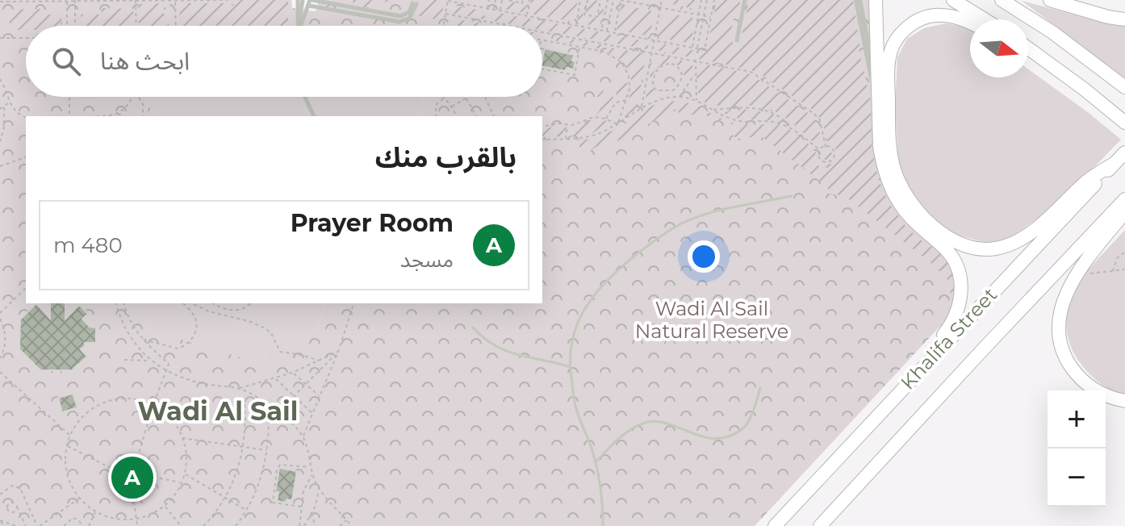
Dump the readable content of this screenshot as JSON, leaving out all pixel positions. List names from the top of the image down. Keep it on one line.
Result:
{"streets":{"main road":["Khalifa Street"]},"districts":["Wadi Al Sail"],"parks":["Wadi Al Sail Natural Reserve"],"north":"right","page":{"search":"ابحث هنا","heading":"بالقرب منك","list":[{"mark":"A","name":"Prayer Room","note":"مسجد","value":"480 m"}],"map_buttons":["+","−"],"pins":"A"}}
